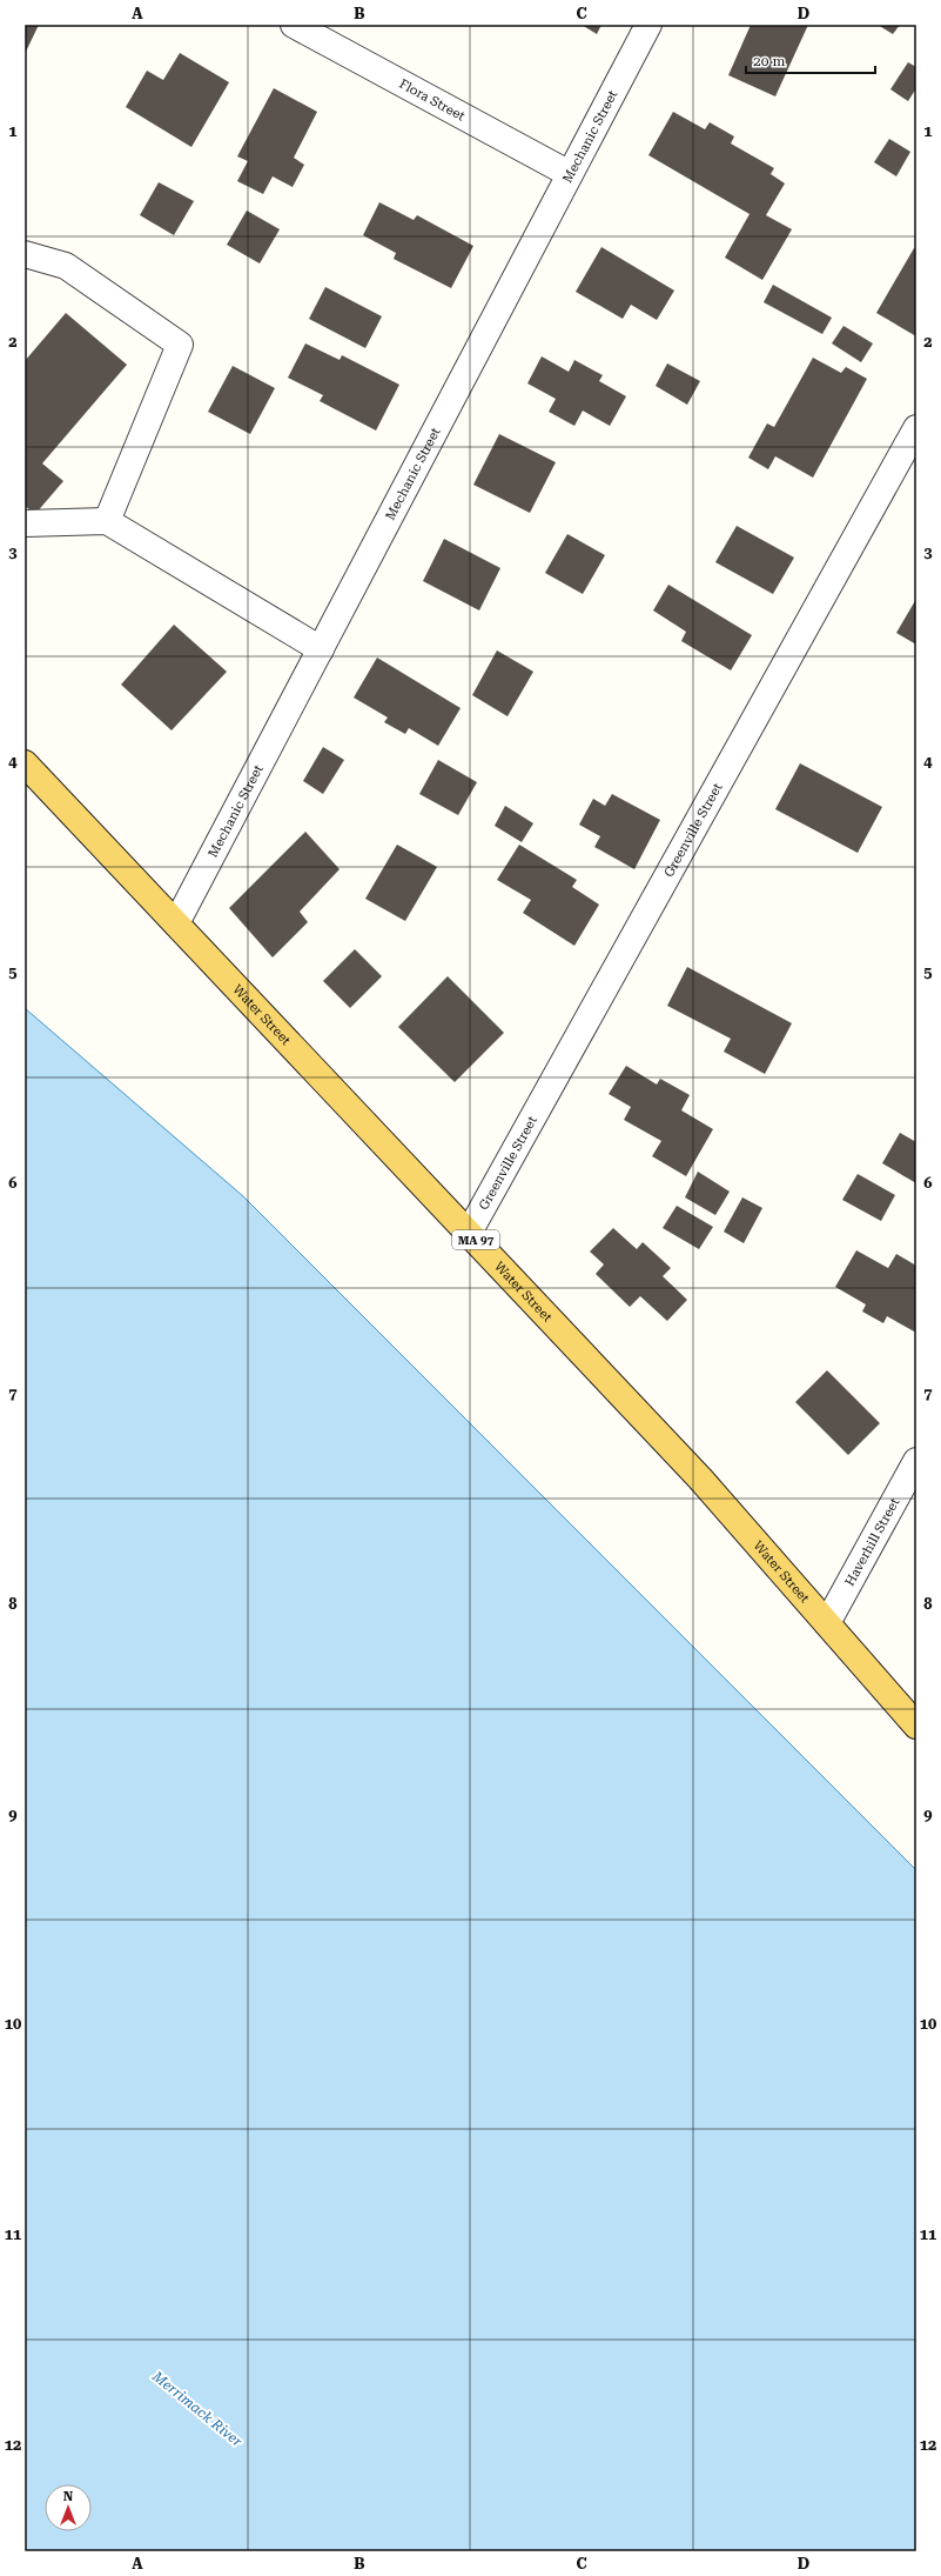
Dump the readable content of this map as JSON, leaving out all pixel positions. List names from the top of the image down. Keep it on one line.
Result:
{"streets":{"main road":["Water Street","MA 97"],"street":["Flora Street","Mechanic Street","Greenville Street","Haverhill Street"]},"crossings":[["Flora Street","Mechanic Street"],["Mechanic Street","Water Street"],["Greenville Street","Water Street"],["Water Street","Haverhill Street"]],"water":["Merrimack River"],"scale_bar":"20 m","north":"top","grid":{"columns":["A","B","C","D"],"rows":["1","2","3","4","5","6","7","8","9","10","11","12"]}}
